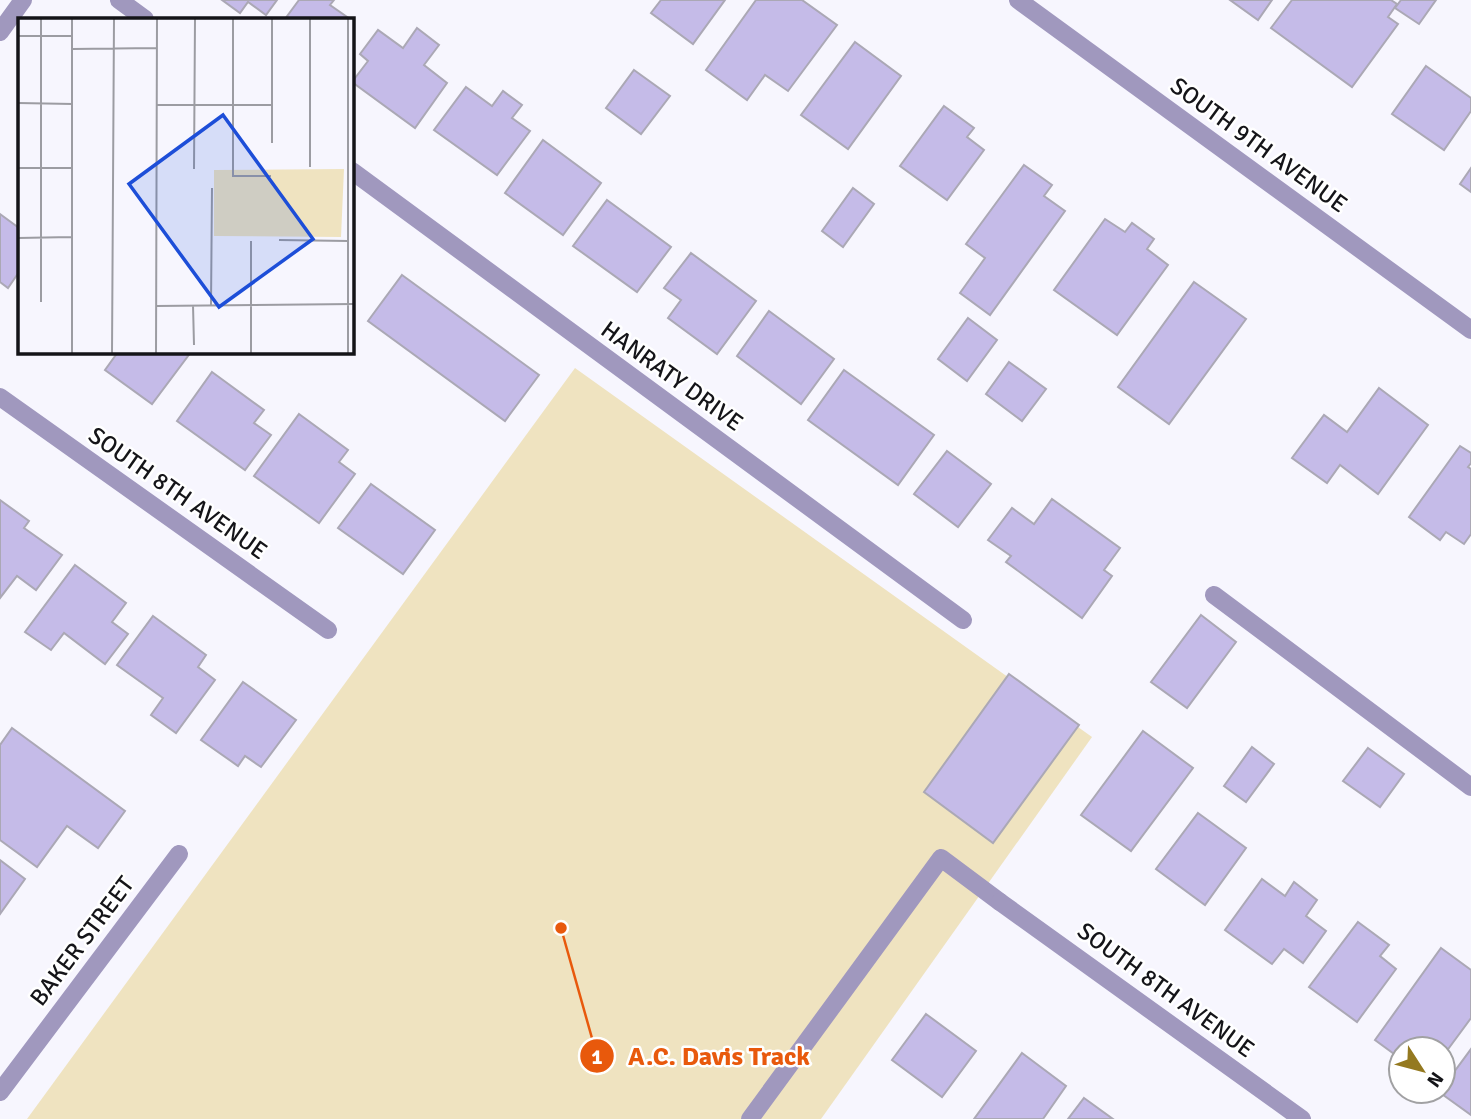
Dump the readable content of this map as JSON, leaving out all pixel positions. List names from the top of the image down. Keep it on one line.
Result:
{"streets":{"street":["SOUTH 9TH AVENUE","HANRATY DRIVE","SOUTH 8TH AVENUE","BAKER STREET"]},"places":["A.C. Davis Track"],"north":"bottom right"}
